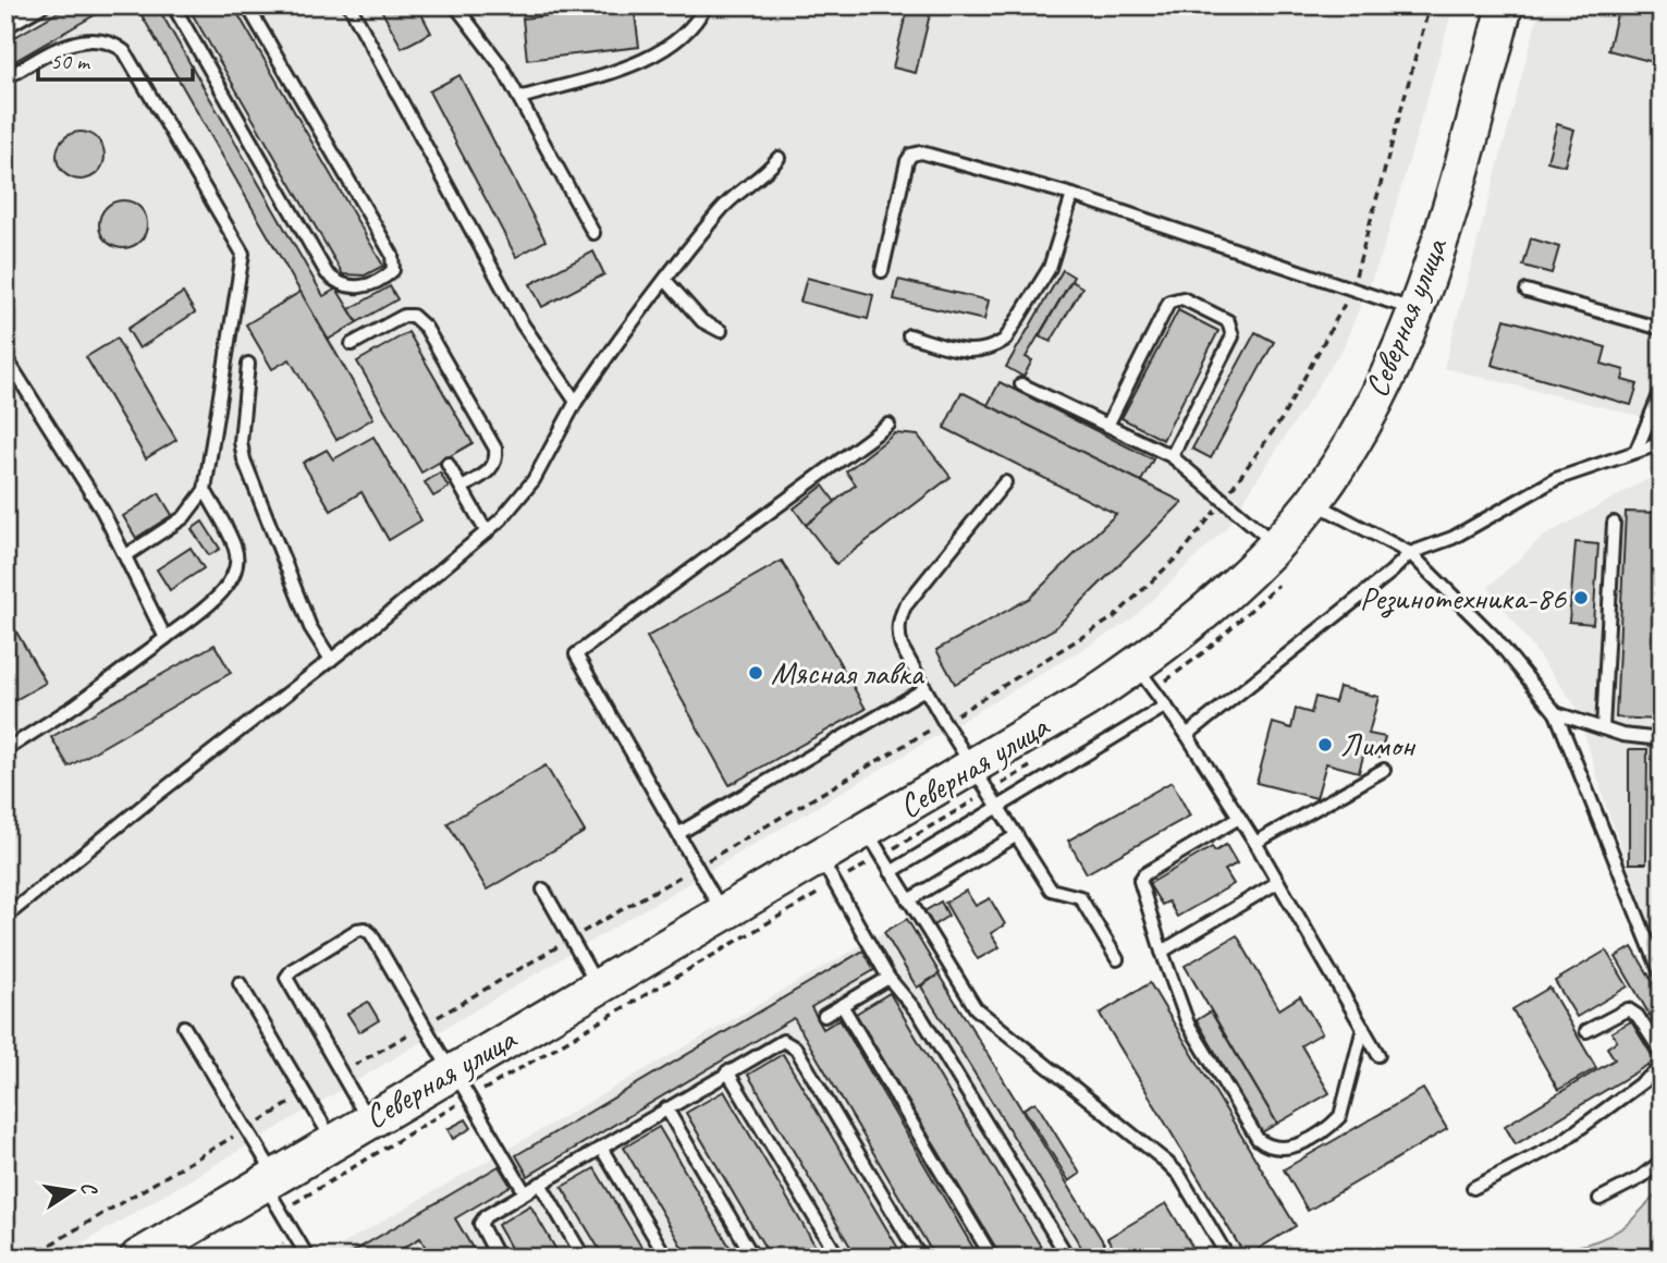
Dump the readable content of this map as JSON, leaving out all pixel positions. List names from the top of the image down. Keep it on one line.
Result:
{"streets":{"main road":["Северная улица"]},"places":["Резинотехника-86","Мясная лавка","Лимон"],"scale_bar":"50 m","north":"right"}
